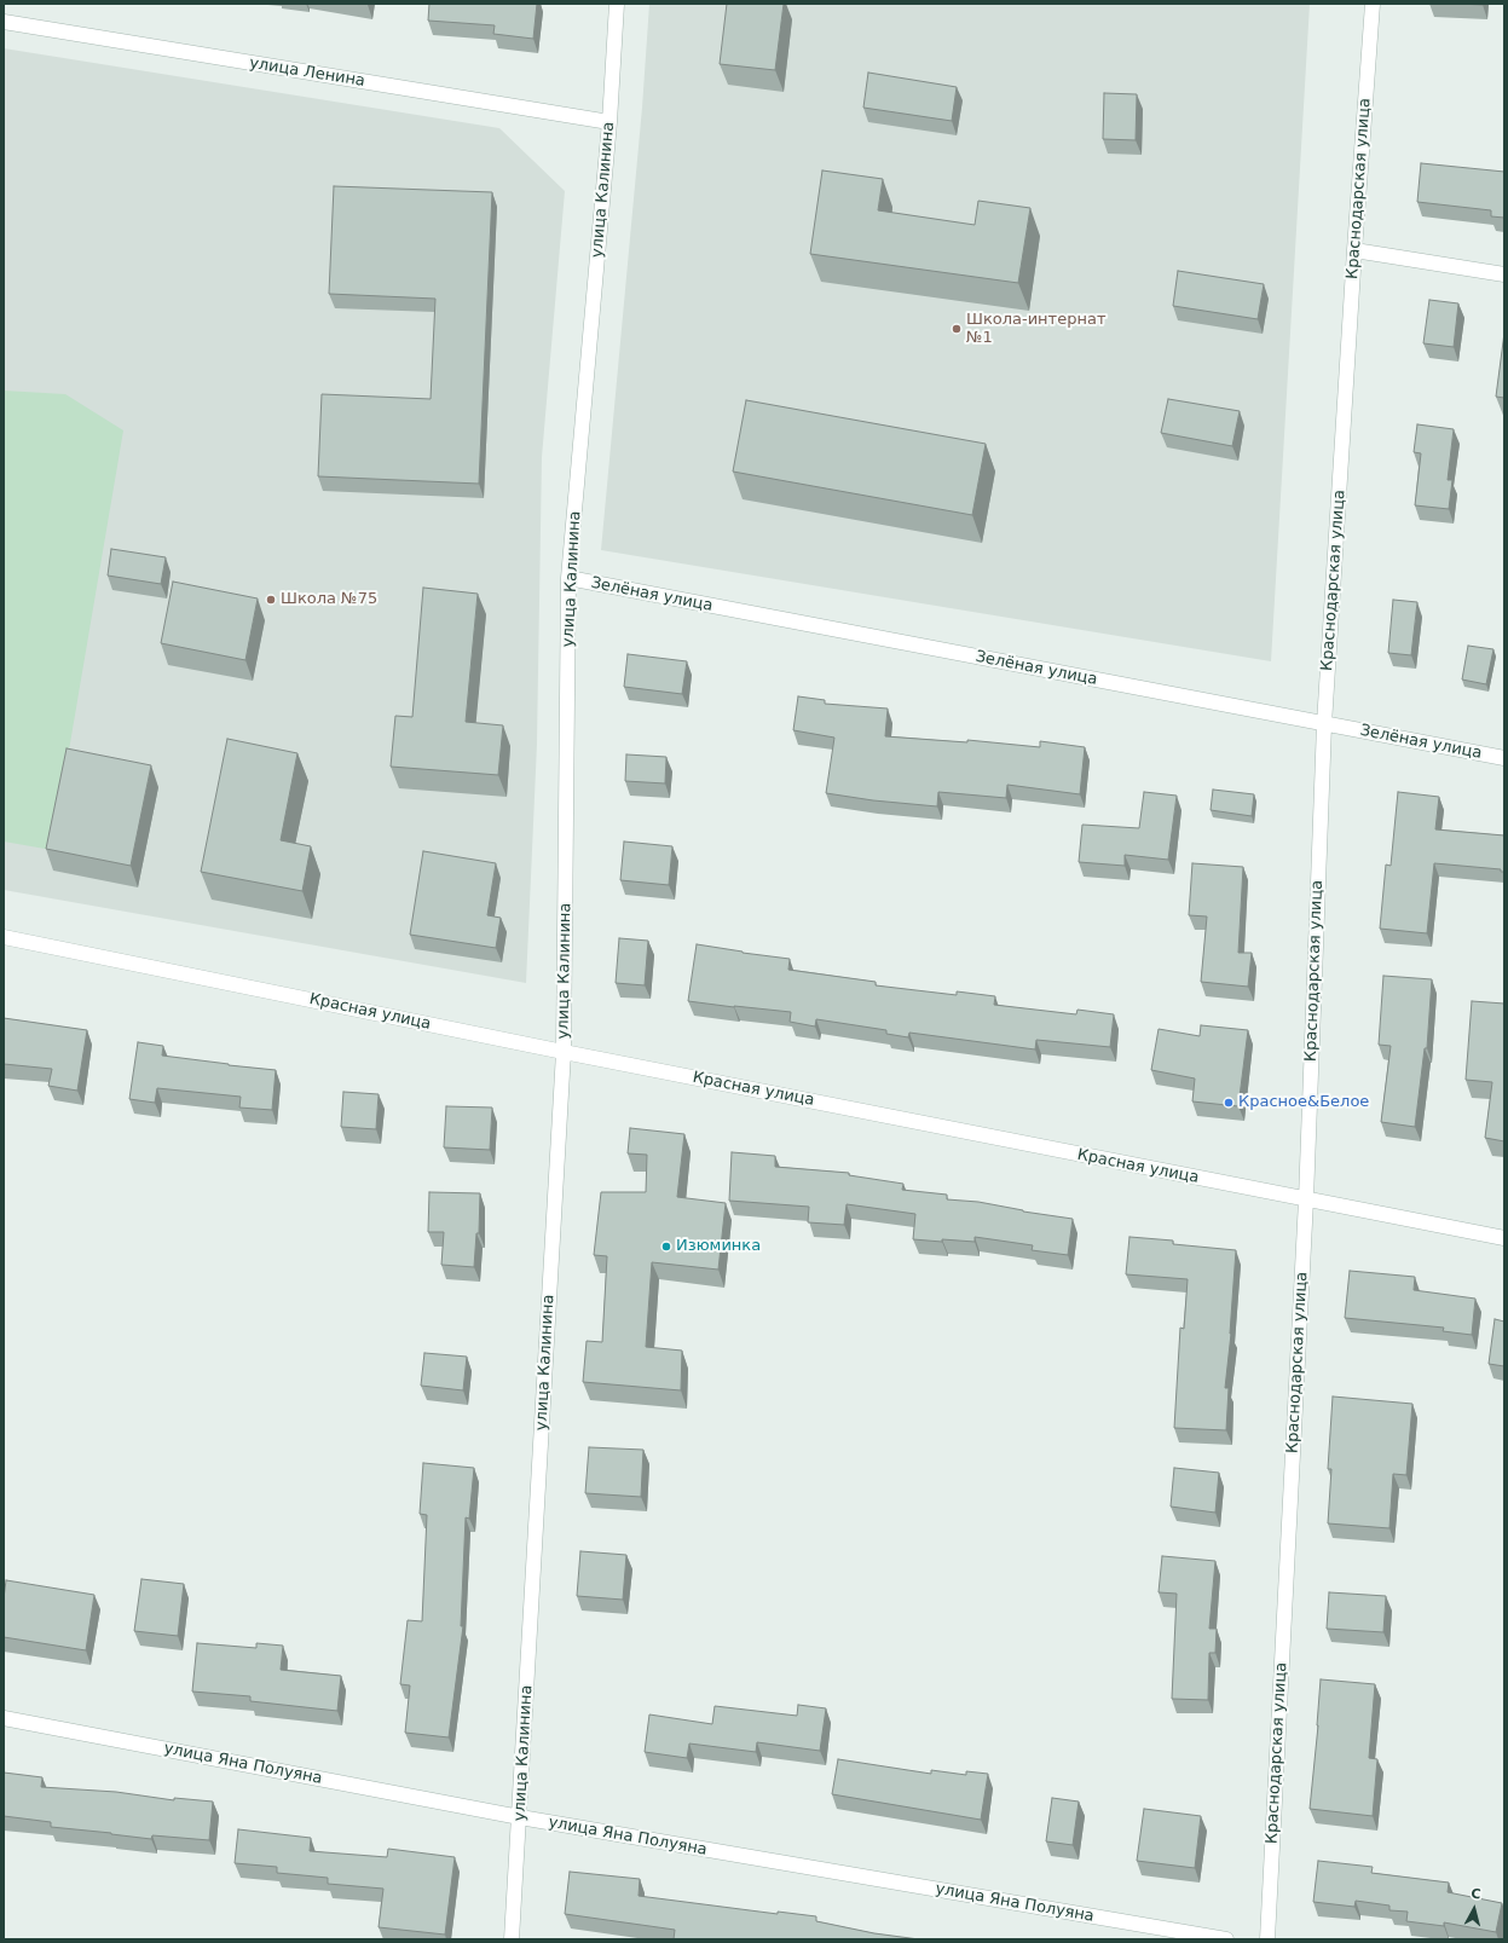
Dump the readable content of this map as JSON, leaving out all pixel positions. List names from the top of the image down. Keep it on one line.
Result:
{"streets":{"street":["улица Ленина","Краснодарская улица","улица Калинина","Зелёная улица","Красная улица","улица Яна Полуяна"]},"crossings":[["улица Ленина","улица Калинина"],["Краснодарская улица","Зелёная улица"],["Краснодарская улица","Красная улица"],["улица Калинина","Зелёная улица"],["улица Калинина","Красная улица"],["улица Калинина","улица Яна Полуяна"]],"places":["Школа-интернат №1","Школа №75","Красное&Белое","Изюминка"],"north":"top"}
